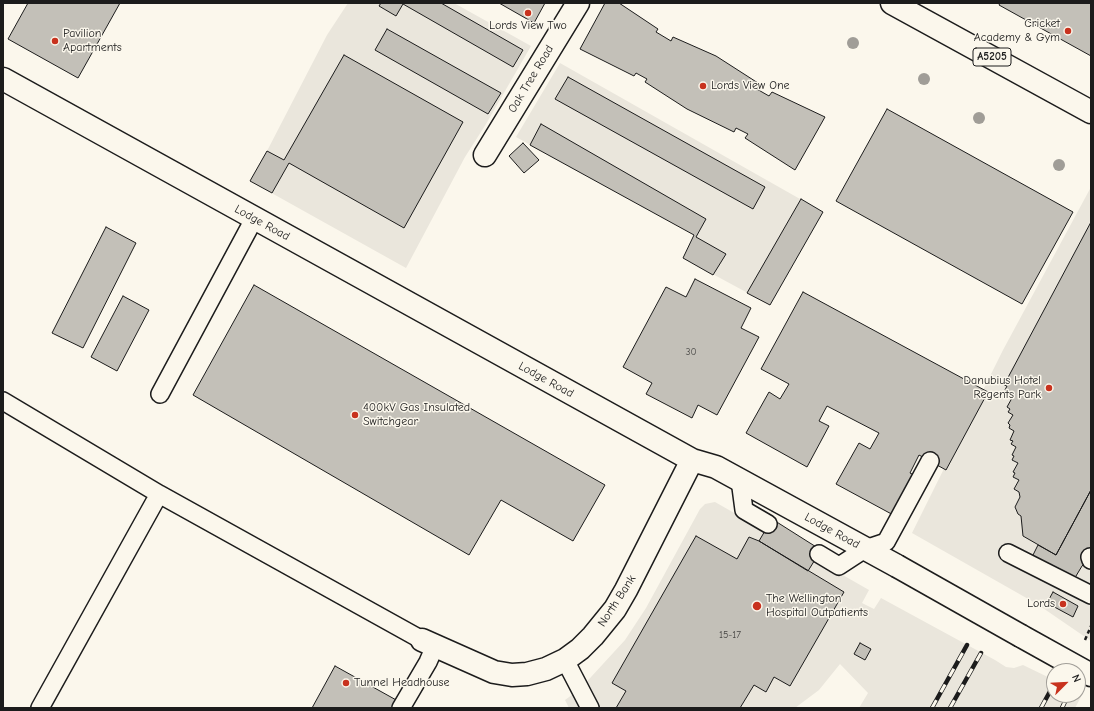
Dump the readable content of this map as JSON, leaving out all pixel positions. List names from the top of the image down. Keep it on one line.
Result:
{"streets":{"main road":["A5205","Oak Tree Road","Lodge Road","North Bank"]},"crossings":[["Lodge Road","North Bank"]],"places":["Lords View Two","Cricket Academy & Gym","Pavilion Apartments","Lords View One","Danubius Hotel Regents Park","400kV Gas Insulated Switchgear","Lords","The Wellington Hospital Outpatients","Tunnel Headhouse"],"house_numbers":["30","15-17"],"north":"top right"}
